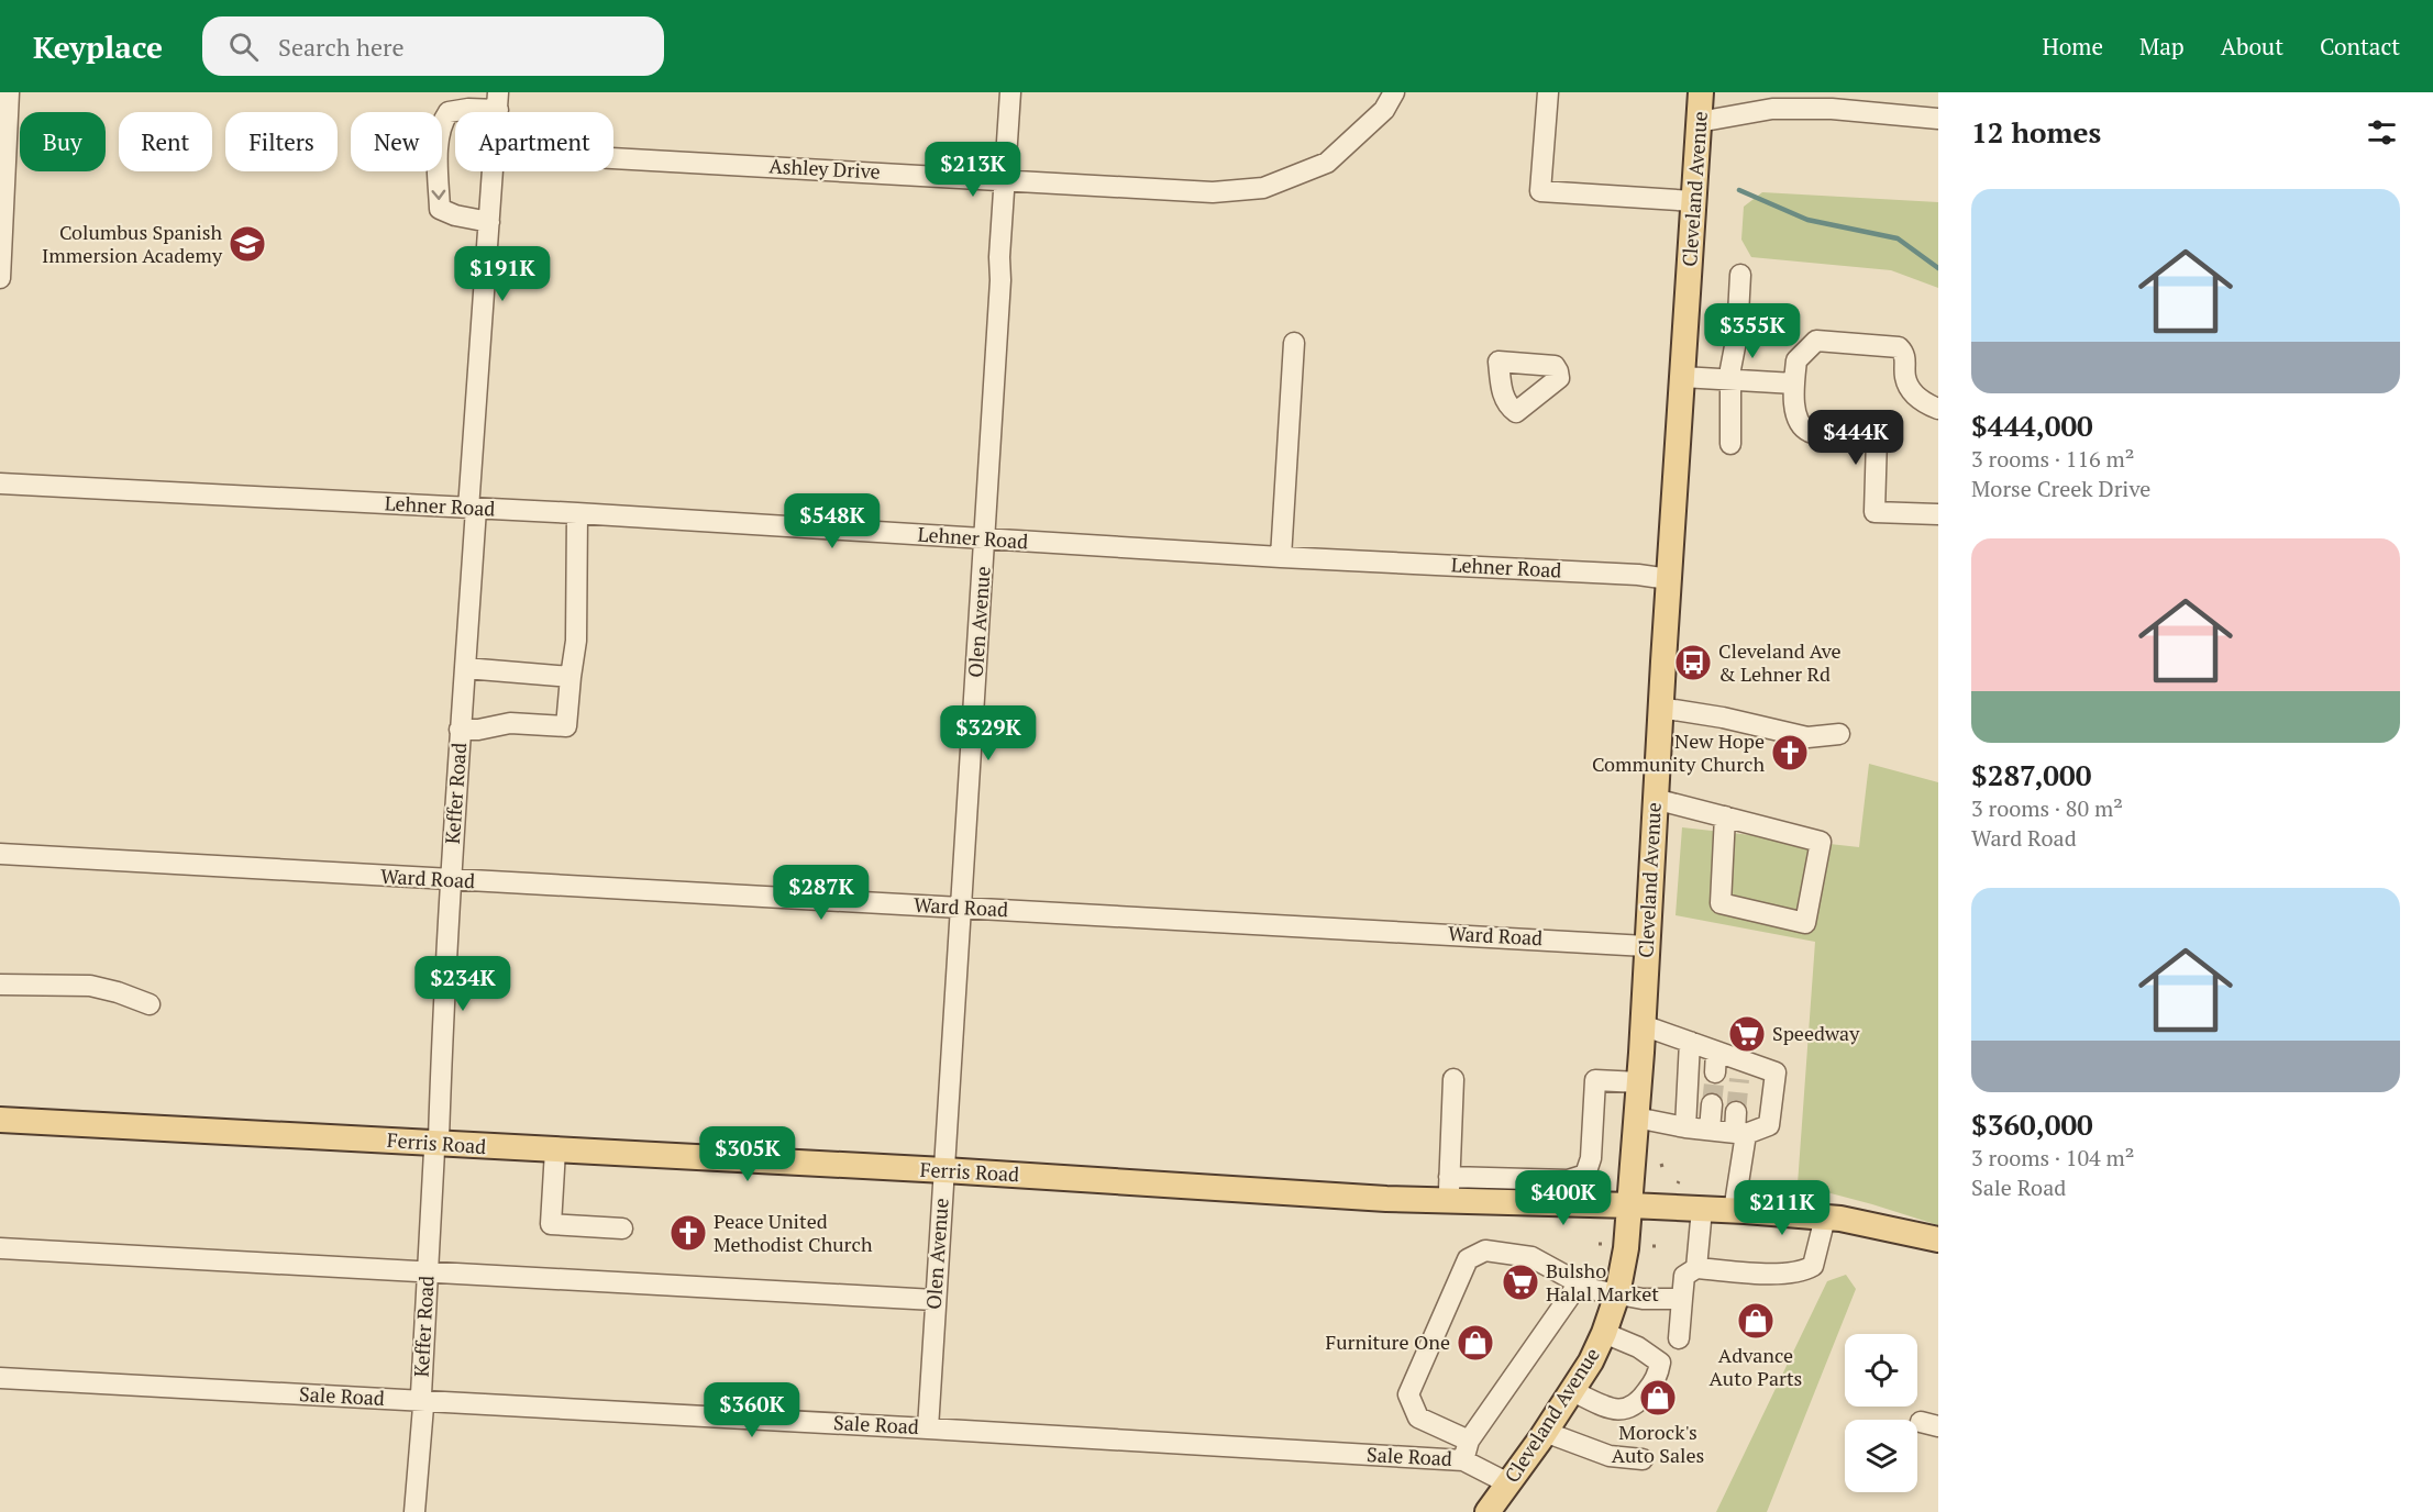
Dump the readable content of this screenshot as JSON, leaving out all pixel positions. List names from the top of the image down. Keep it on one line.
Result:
{"streets":{"main road":["Cleveland Avenue","Ferris Road"],"street":["Ashley Drive","Lehner Road","Olen Avenue","Keffer Road","Ward Road","Sale Road"]},"crossings":[["Ashley Drive","Olen Avenue"],["Cleveland Avenue","Lehner Road"],["Cleveland Avenue","Ward Road"],["Cleveland Avenue","Ferris Road"],["Cleveland Avenue","Sale Road"],["Lehner Road","Olen Avenue"],["Lehner Road","Keffer Road"],["Olen Avenue","Ward Road"],["Olen Avenue","Ferris Road"],["Olen Avenue","Sale Road"],["Keffer Road","Ward Road"],["Keffer Road","Ferris Road"],["Keffer Road","Sale Road"]],"places":{"school or university":["Columbus Spanish Immersion Academy"],"bus stop":["Cleveland Ave & Lehner Rd"],"church":["New Hope Community Church","Peace United Methodist Church"],"supermarket":["Speedway","Bulsho Halal Market"],"shop":["Advance Auto Parts","Furniture One","Morock's Auto Sales"]},"page":{"header":"Keyplace","search":"Search here","nav":["Home","Map","About","Contact"],"heading":"12 homes","chip":["Buy","Rent","Filters","New","Apartment"],"price":["$213K","$191K","$355K","$444K","$548K","$329K","$287K","$234K","$305K","$400K","$211K","$360K"],"list":[{"name":"$444,000","note":"3 rooms · 116 m² · Morse Creek Drive"},{"name":"$287,000","note":"3 rooms · 80 m² · Ward Road"},{"name":"$360,000","note":"3 rooms · 104 m² · Sale Road"}]}}
